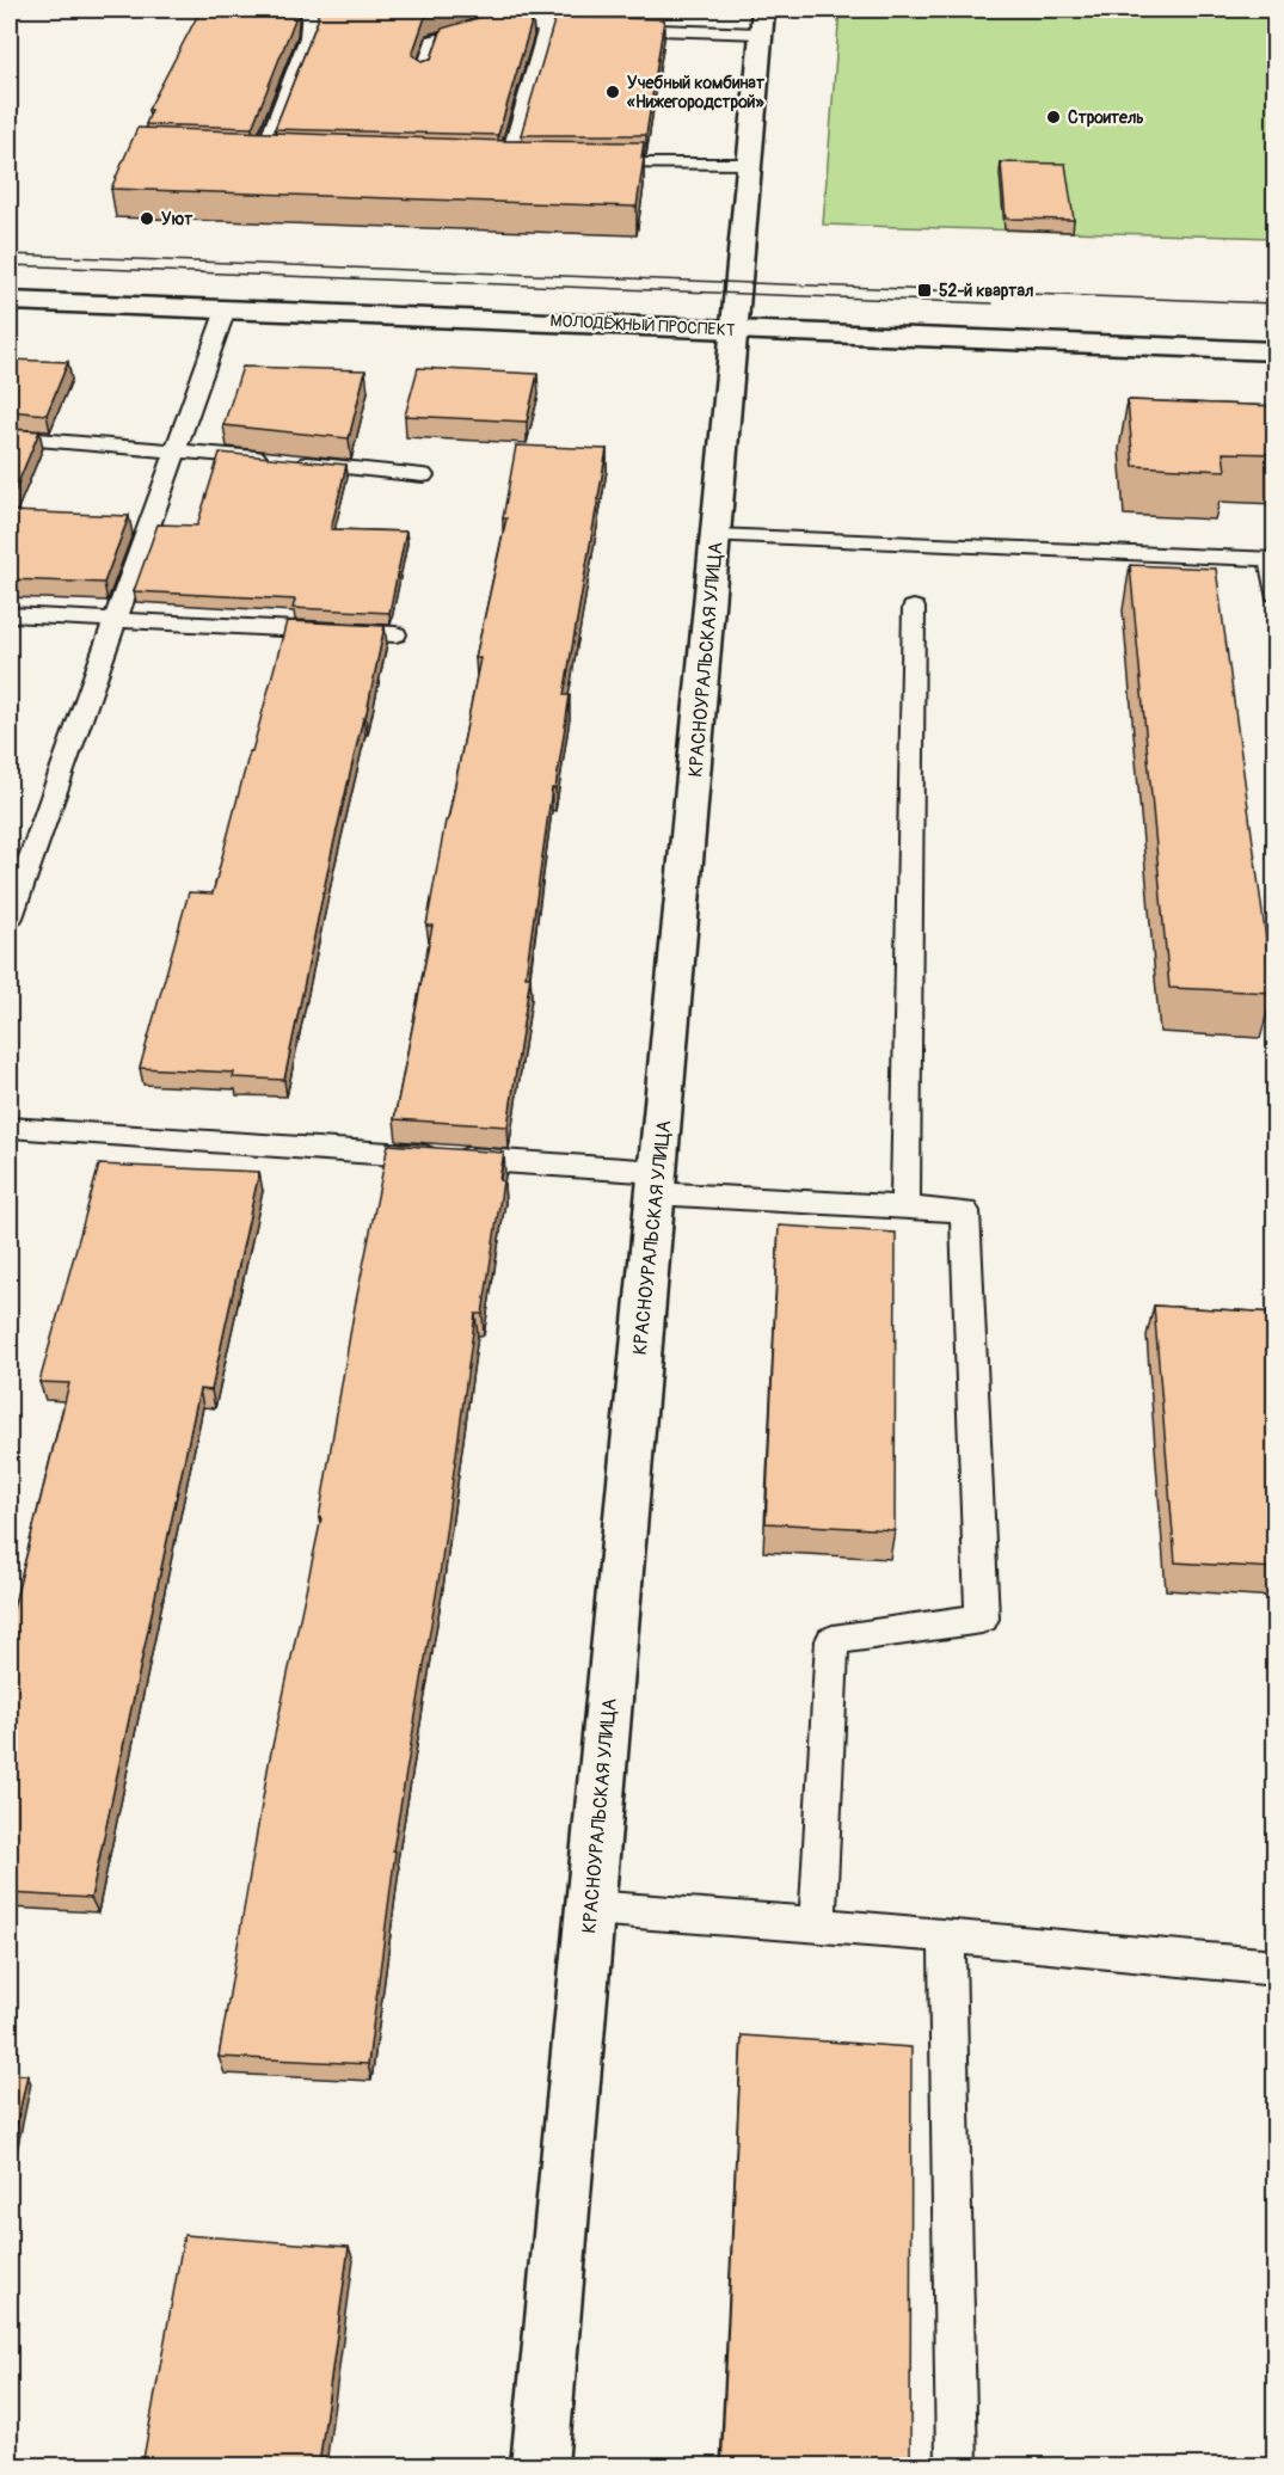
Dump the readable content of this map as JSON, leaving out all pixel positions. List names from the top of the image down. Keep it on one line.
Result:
{"streets":{"street":["МОЛОДЁЖНЫЙ ПРОСПЕКТ","КРАСНОУРАЛЬСКАЯ УЛИЦА"]},"crossings":[["МОЛОДЁЖНЫЙ ПРОСПЕКТ","КРАСНОУРАЛЬСКАЯ УЛИЦА"]],"places":{"other":["Учебный комбинат «Нижегородстрой»","Строитель","Уют"],"transit":["52-й квартал"]}}
